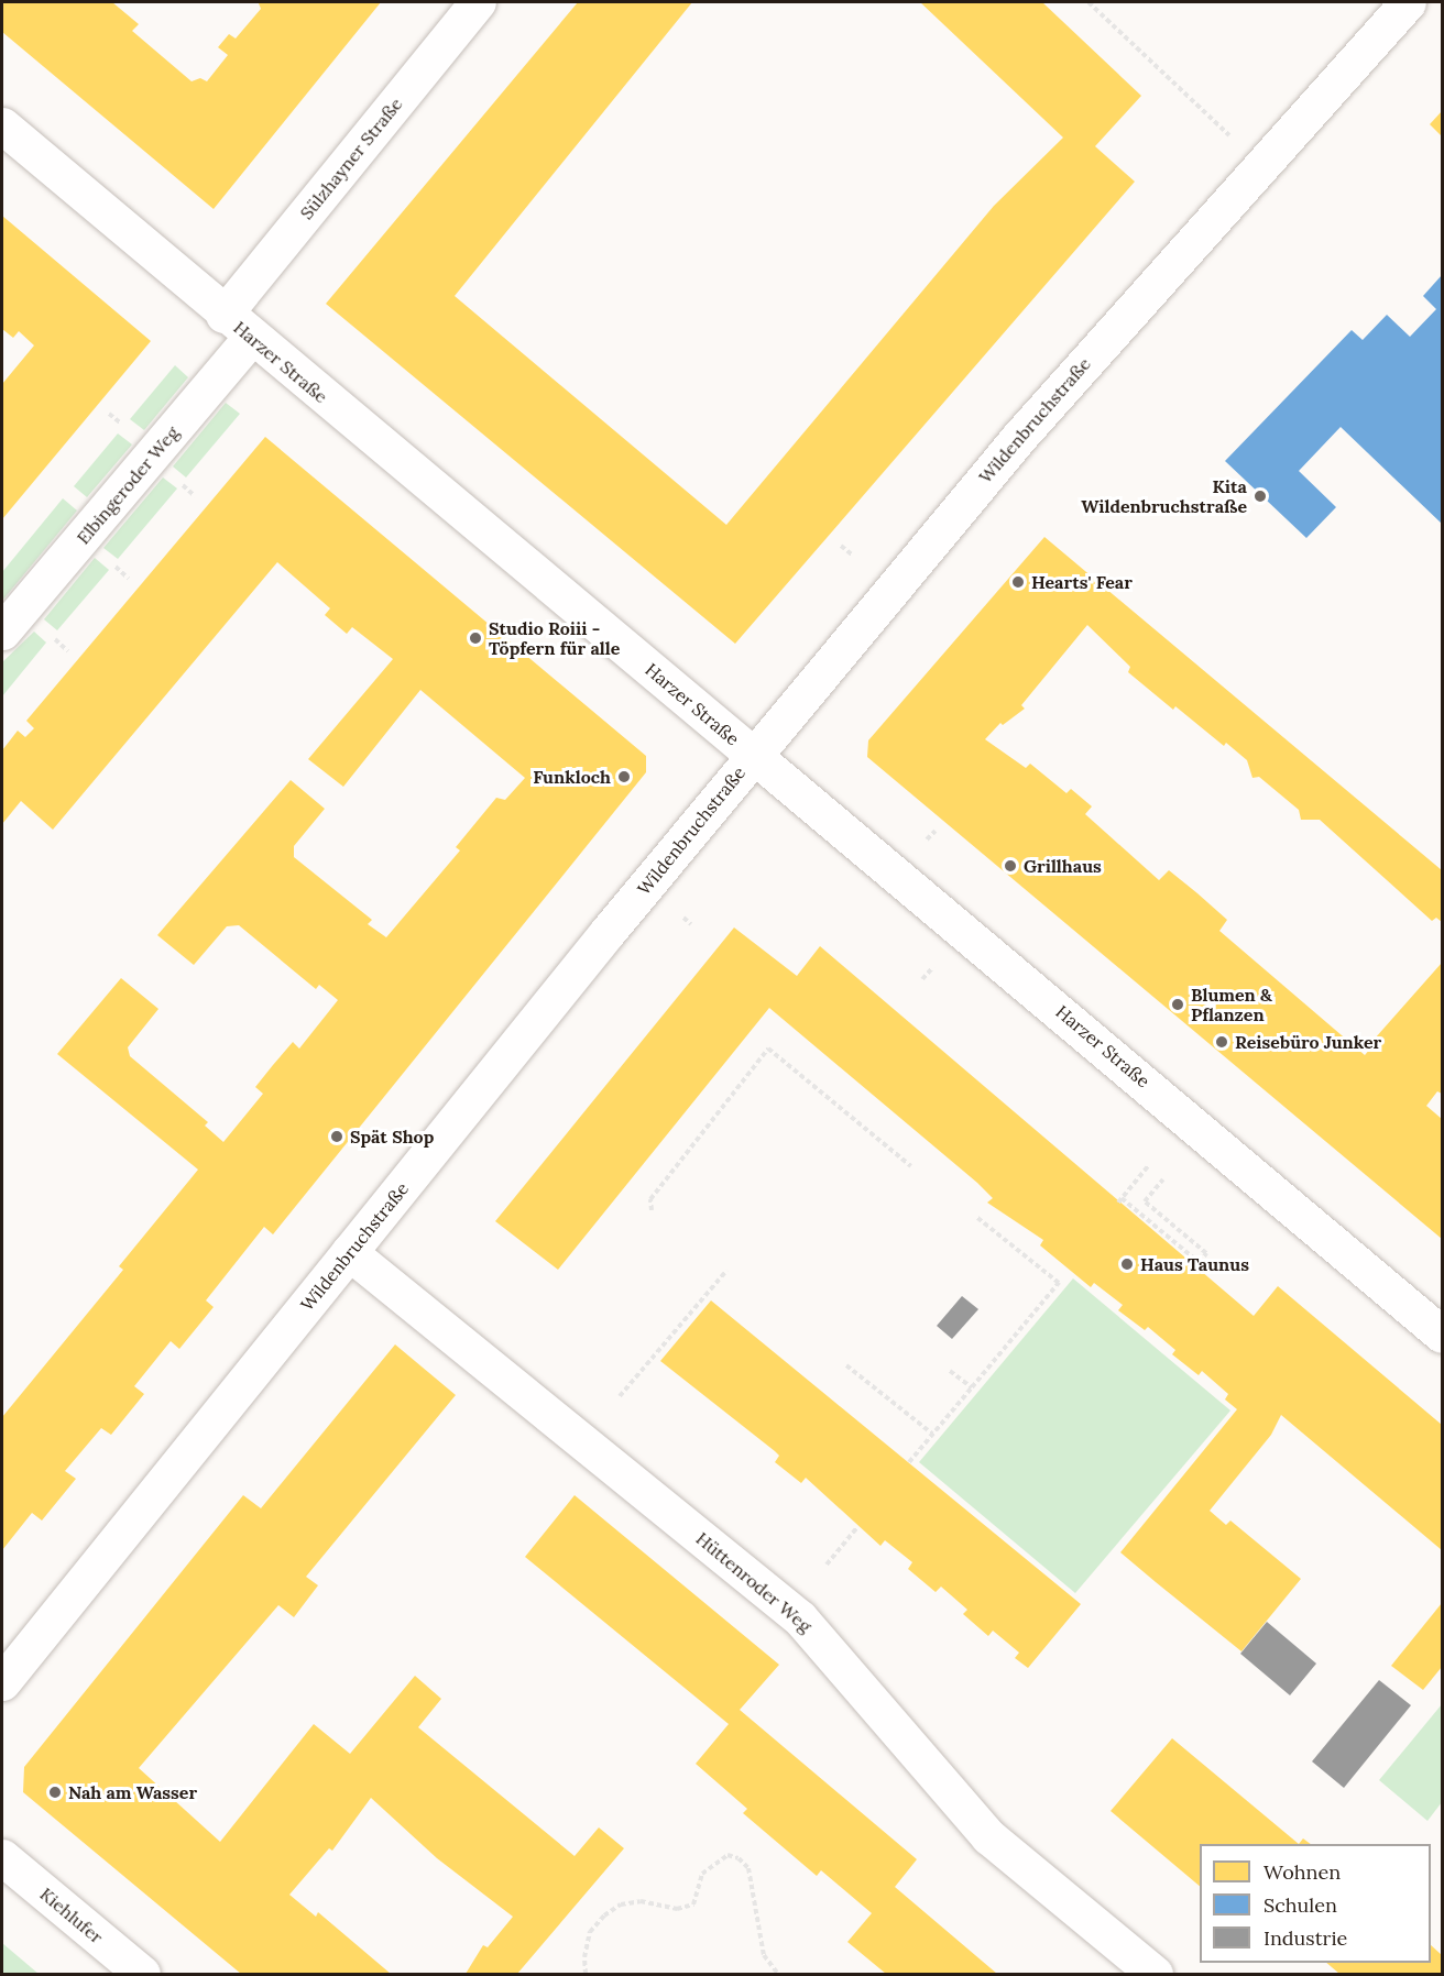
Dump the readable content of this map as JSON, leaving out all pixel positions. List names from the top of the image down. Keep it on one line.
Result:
{"streets":{"street":["Sülzhayner Straße","Harzer Straße","Wildenbruchstraße","Elbingeroder Weg","Hüttenroder Weg","Kiehlufer"]},"crossings":[["Sülzhayner Straße","Harzer Straße"],["Harzer Straße","Wildenbruchstraße"],["Harzer Straße","Elbingeroder Weg"],["Wildenbruchstraße","Hüttenroder Weg"]],"places":["Kita Wildenbruchstraße","Hearts' Fear","Studio Roiii - Töpfern für alle","Funkloch","Grillhaus","Blumen & Pflanzen","Reisebüro Junker","Spät Shop","Haus Taunus","Nah am Wasser"],"legend":["Wohnen","Schulen","Industrie"]}
